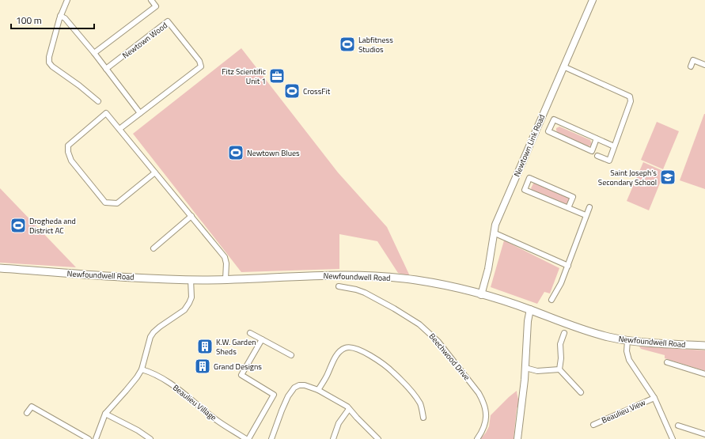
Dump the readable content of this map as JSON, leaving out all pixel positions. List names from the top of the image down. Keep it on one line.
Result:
{"streets":{"main road":["Newfoundwell Road"],"street":["Newtown Wood","Newtown Link Road","Beechwood Drive","Beaulieu Village","Beaulieu View"]},"crossings":[["Newtown Link Road","Newfoundwell Road"],["Newfoundwell Road","Beaulieu View"]],"places":{"sports":["Labfitness Studios","CrossFit","Newtown Blues","Drogheda and District AC"],"office":["Fitz Scientific Unit 1"],"school or university":["Saint Joseph's Secondary School"],"building":["K.W. Garden Sheds","Grand Designs"]},"scale_bar":"100 m"}
